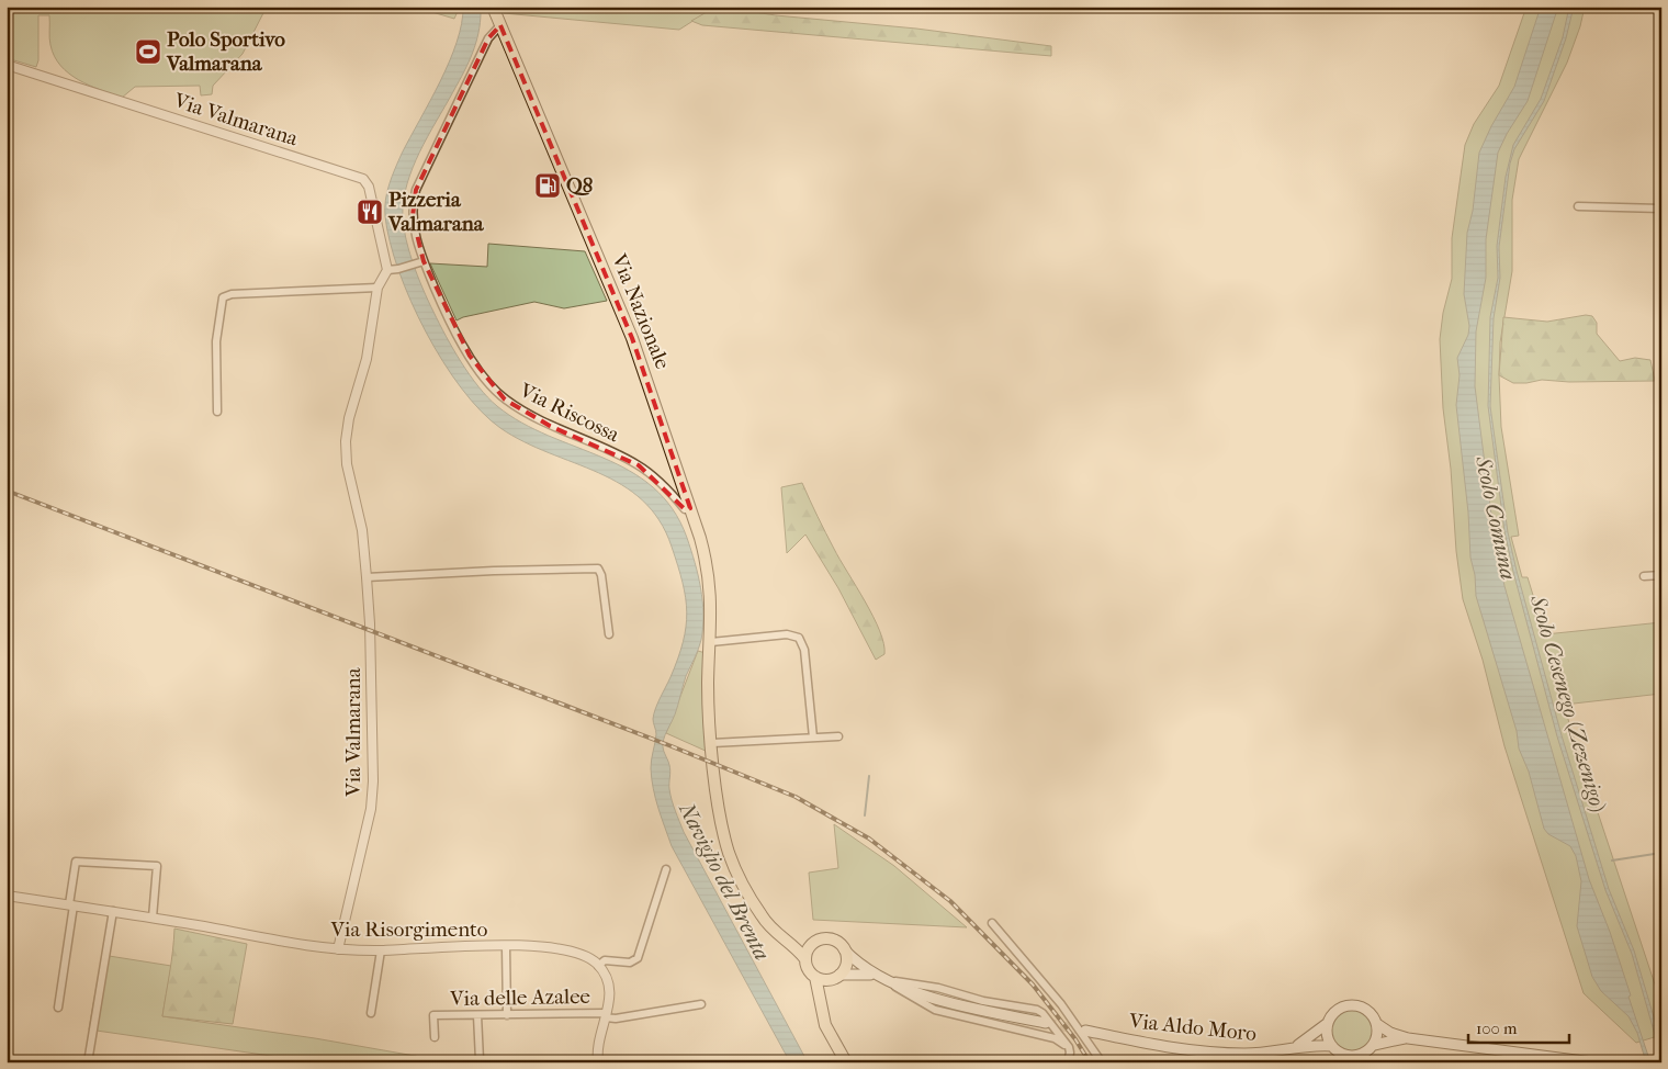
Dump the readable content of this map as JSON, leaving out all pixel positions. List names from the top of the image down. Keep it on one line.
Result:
{"streets":{"main road":["Via Nazionale","Via Aldo Moro"],"street":["Via Valmarana","Via Riscossa","Via Risorgimento","Via delle Azalee"]},"crossings":[["Via Valmarana","Via Risorgimento"],["Via Nazionale","Via Riscossa"]],"water":["Scolo Comuna","Scolo Cesenego (Zezenigo)","Naviglio del Brenta"],"places":{"sports":["Polo Sportivo Valmarana"],"fuel station":["Q8"],"restaurant":["Pizzeria Valmarana"]},"scale_bar":"100 m"}
